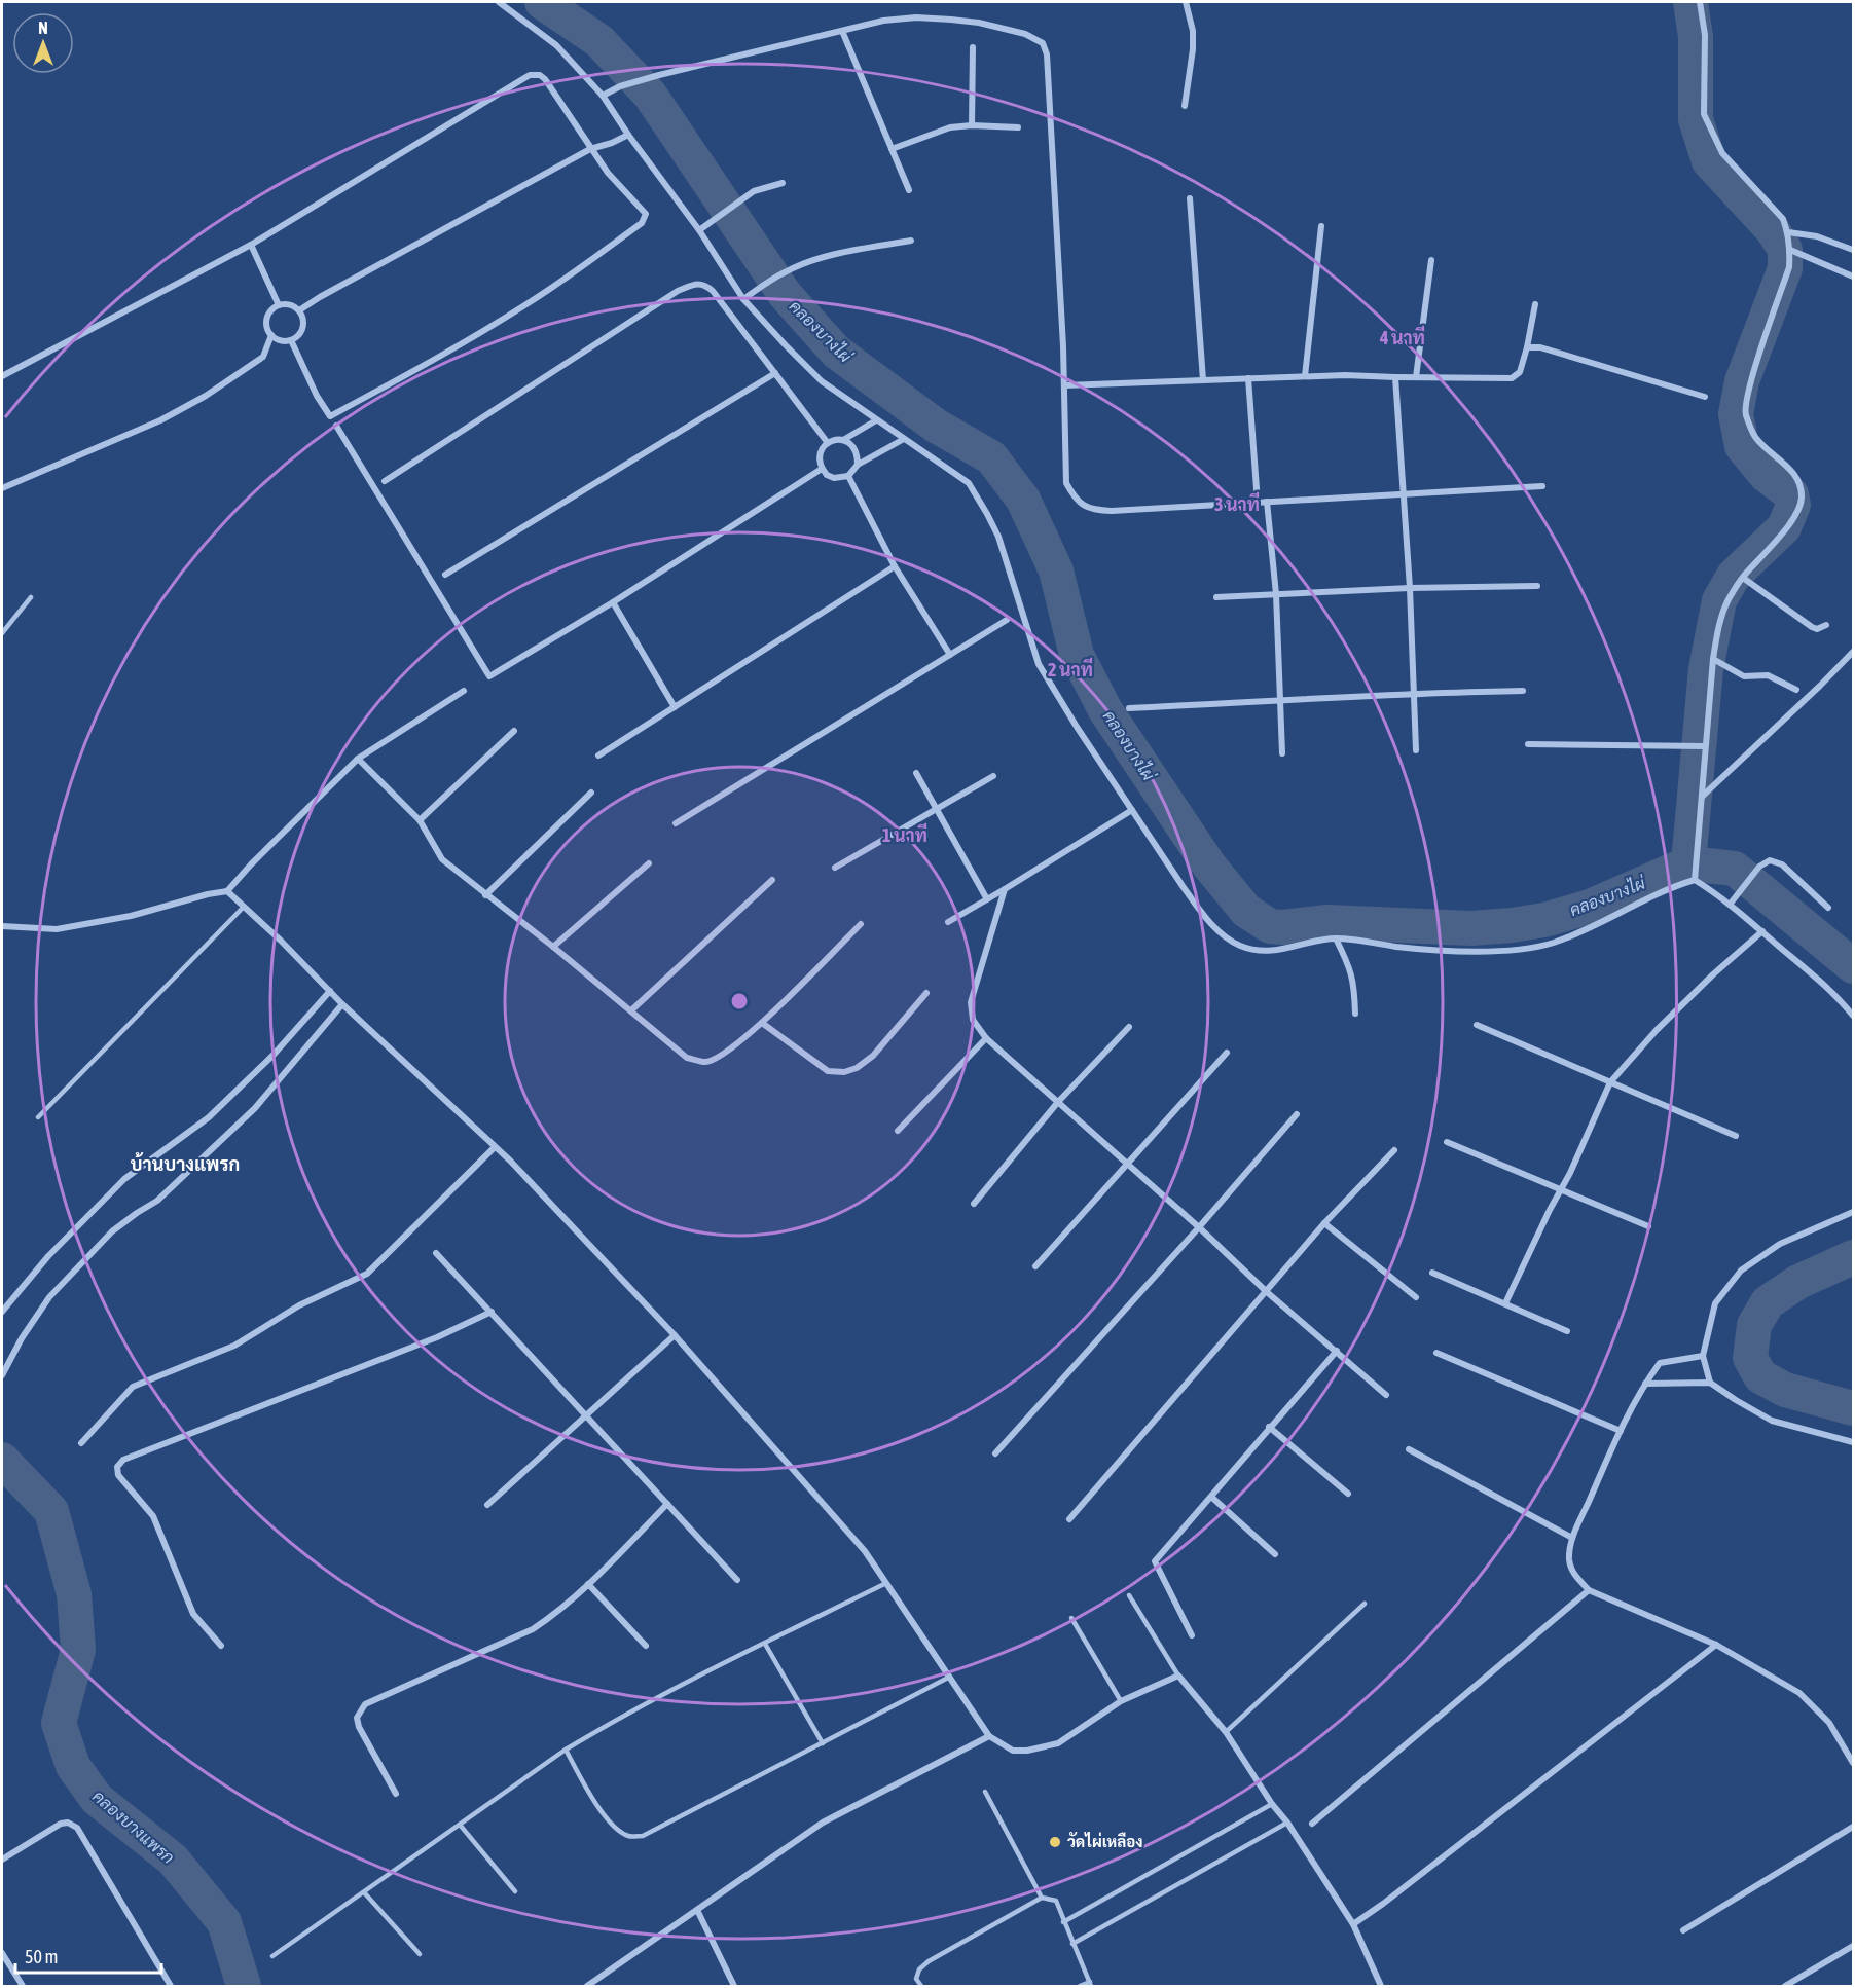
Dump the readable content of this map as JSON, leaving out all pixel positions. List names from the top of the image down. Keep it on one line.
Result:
{"districts":["บ้านบางแพรก"],"water":["คลองบางไผ่","คลองบางแพรก"],"places":["วัดไผ่เหลือง"],"scale_bar":"50 m","north":"top","rings":["4 นาที","3 นาที","2 นาที","1 นาที"]}
